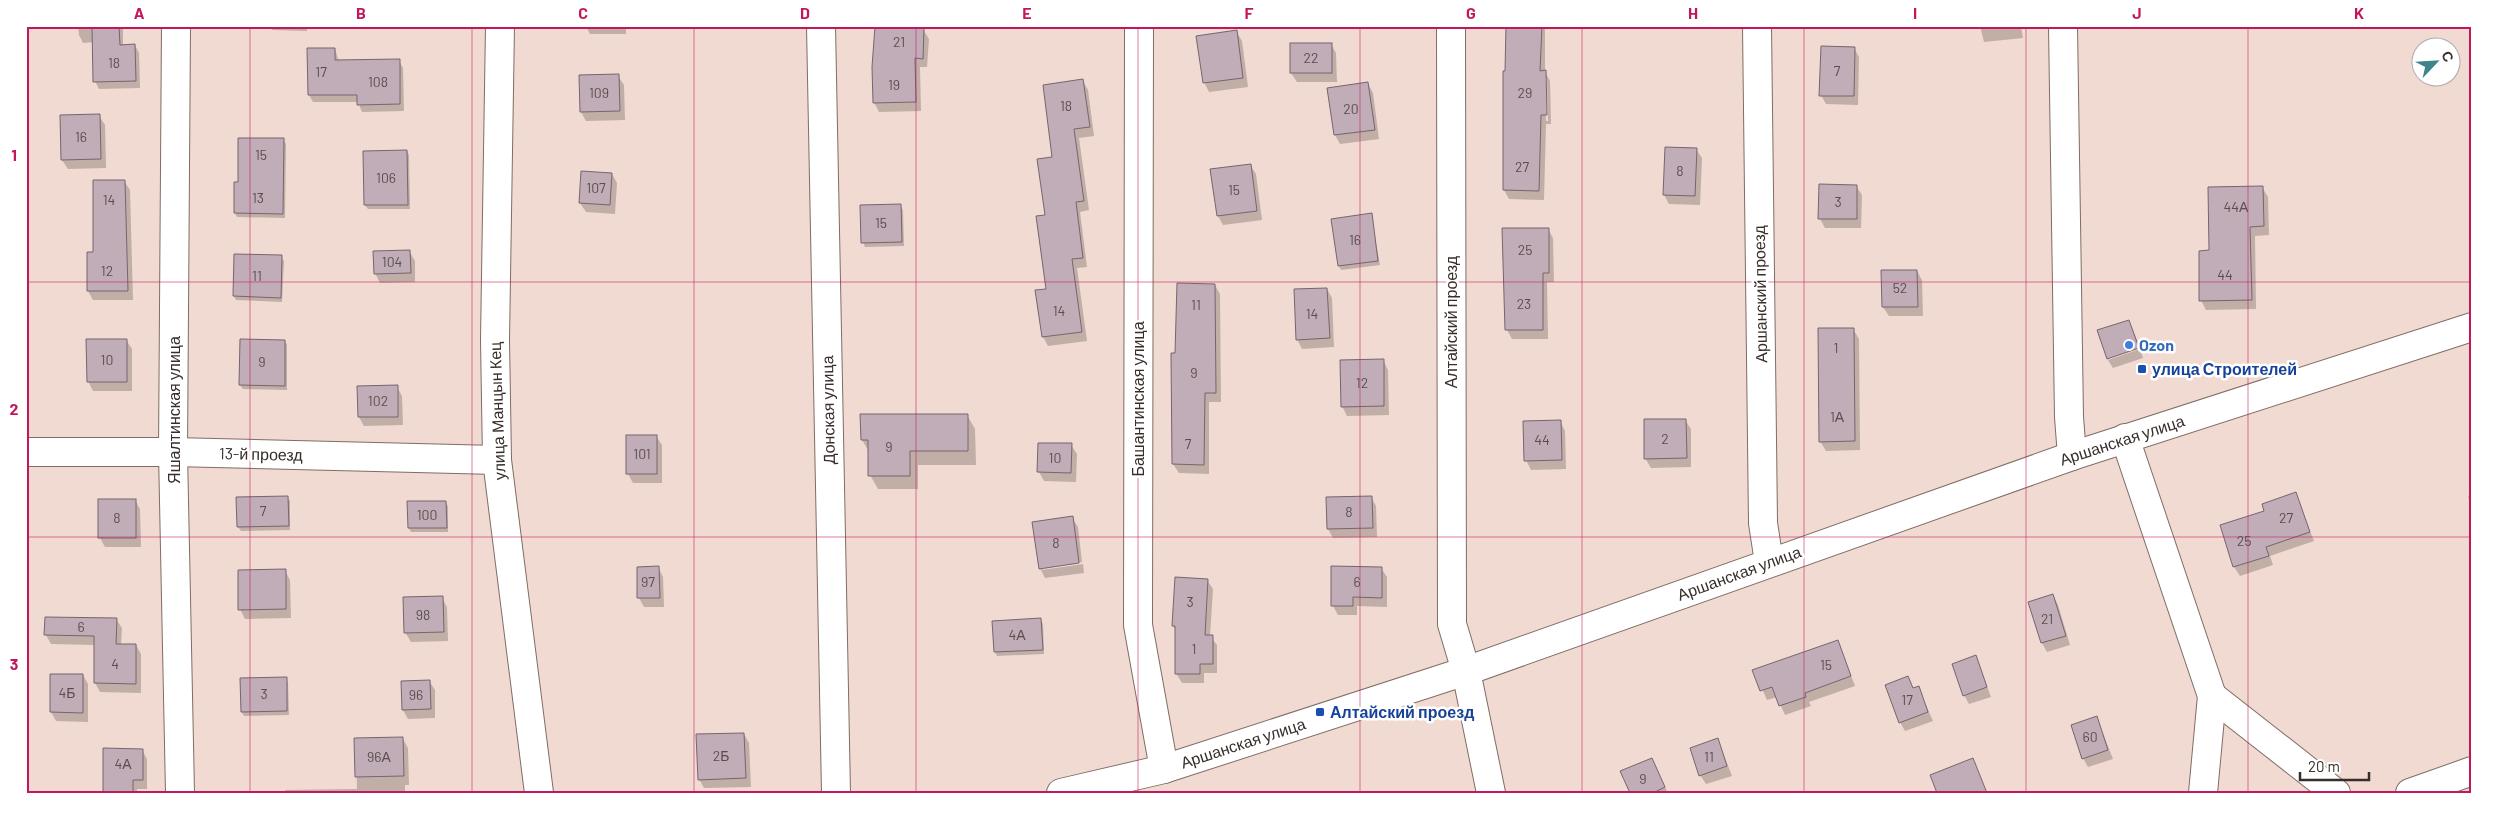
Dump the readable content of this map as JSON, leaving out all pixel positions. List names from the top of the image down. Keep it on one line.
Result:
{"streets":{"street":["Аршанский проезд","Алтайский проезд","Башантинская улица","Яшалтинская улица","Донская улица","улица Манцын Кец","Аршанская улица","13-й проезд"]},"crossings":[["Аршанский проезд","Аршанская улица"],["Алтайский проезд","Аршанская улица"],["Башантинская улица","Аршанская улица"],["Яшалтинская улица","13-й проезд"],["улица Манцын Кец","13-й проезд"]],"places":{"other":["Ozon"],"transit":["улица Строителей","Алтайский проезд"]},"house_numbers":["21","22","18","7","17","108","19","109","29","18","20","16","15","27","8","106","107","15","13","14","3","44А","15","16","25","104","12","44","11","52","23","11","14","14","1","10","9","9","12","102","1А","2","44","7","9","101","10","7","8","100","8","27","25","8","97","6","3","98","21","6","4А","1","4","15","4Б","3","96","17","60","2Б","96А","11","4А","9"],"scale_bar":"20 m","north":"top right","grid":{"columns":["A","B","C","D","E","F","G","H","I","J","K"],"rows":["1","2","3"]}}
